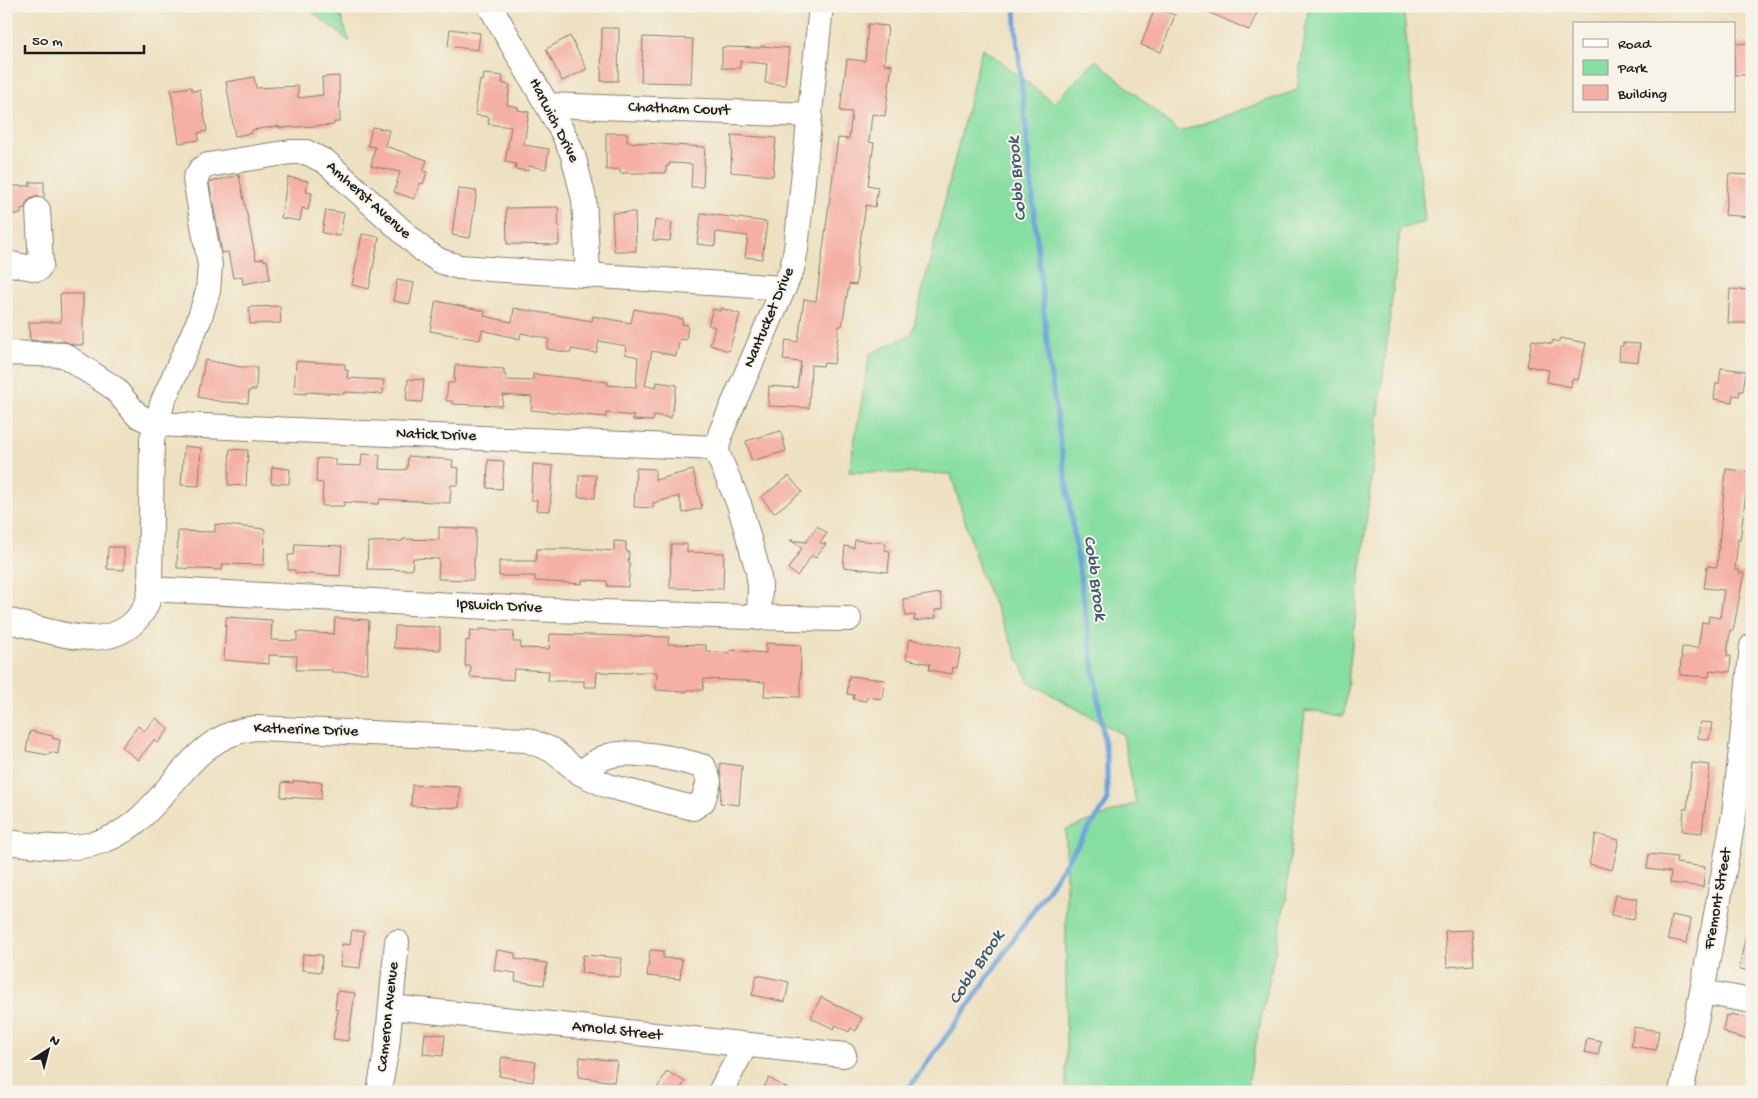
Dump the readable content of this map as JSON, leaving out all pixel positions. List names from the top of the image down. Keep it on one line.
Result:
{"streets":{"street":["Chatham Court","Harwich Drive","Amherst Avenue","Nantucket Drive","Natick Drive","Ipswich Drive","Katherine Drive","Fremont Street","Cameron Avenue","Arnold Street"]},"crossings":[["Chatham Court","Harwich Drive"],["Chatham Court","Nantucket Drive"],["Harwich Drive","Amherst Avenue"],["Amherst Avenue","Nantucket Drive"],["Amherst Avenue","Natick Drive"],["Amherst Avenue","Ipswich Drive"],["Nantucket Drive","Natick Drive"],["Cameron Avenue","Arnold Street"]],"water":["Cobb Brook"],"legend":["Road","Park","Building"],"scale_bar":"50 m","north":"top right"}
